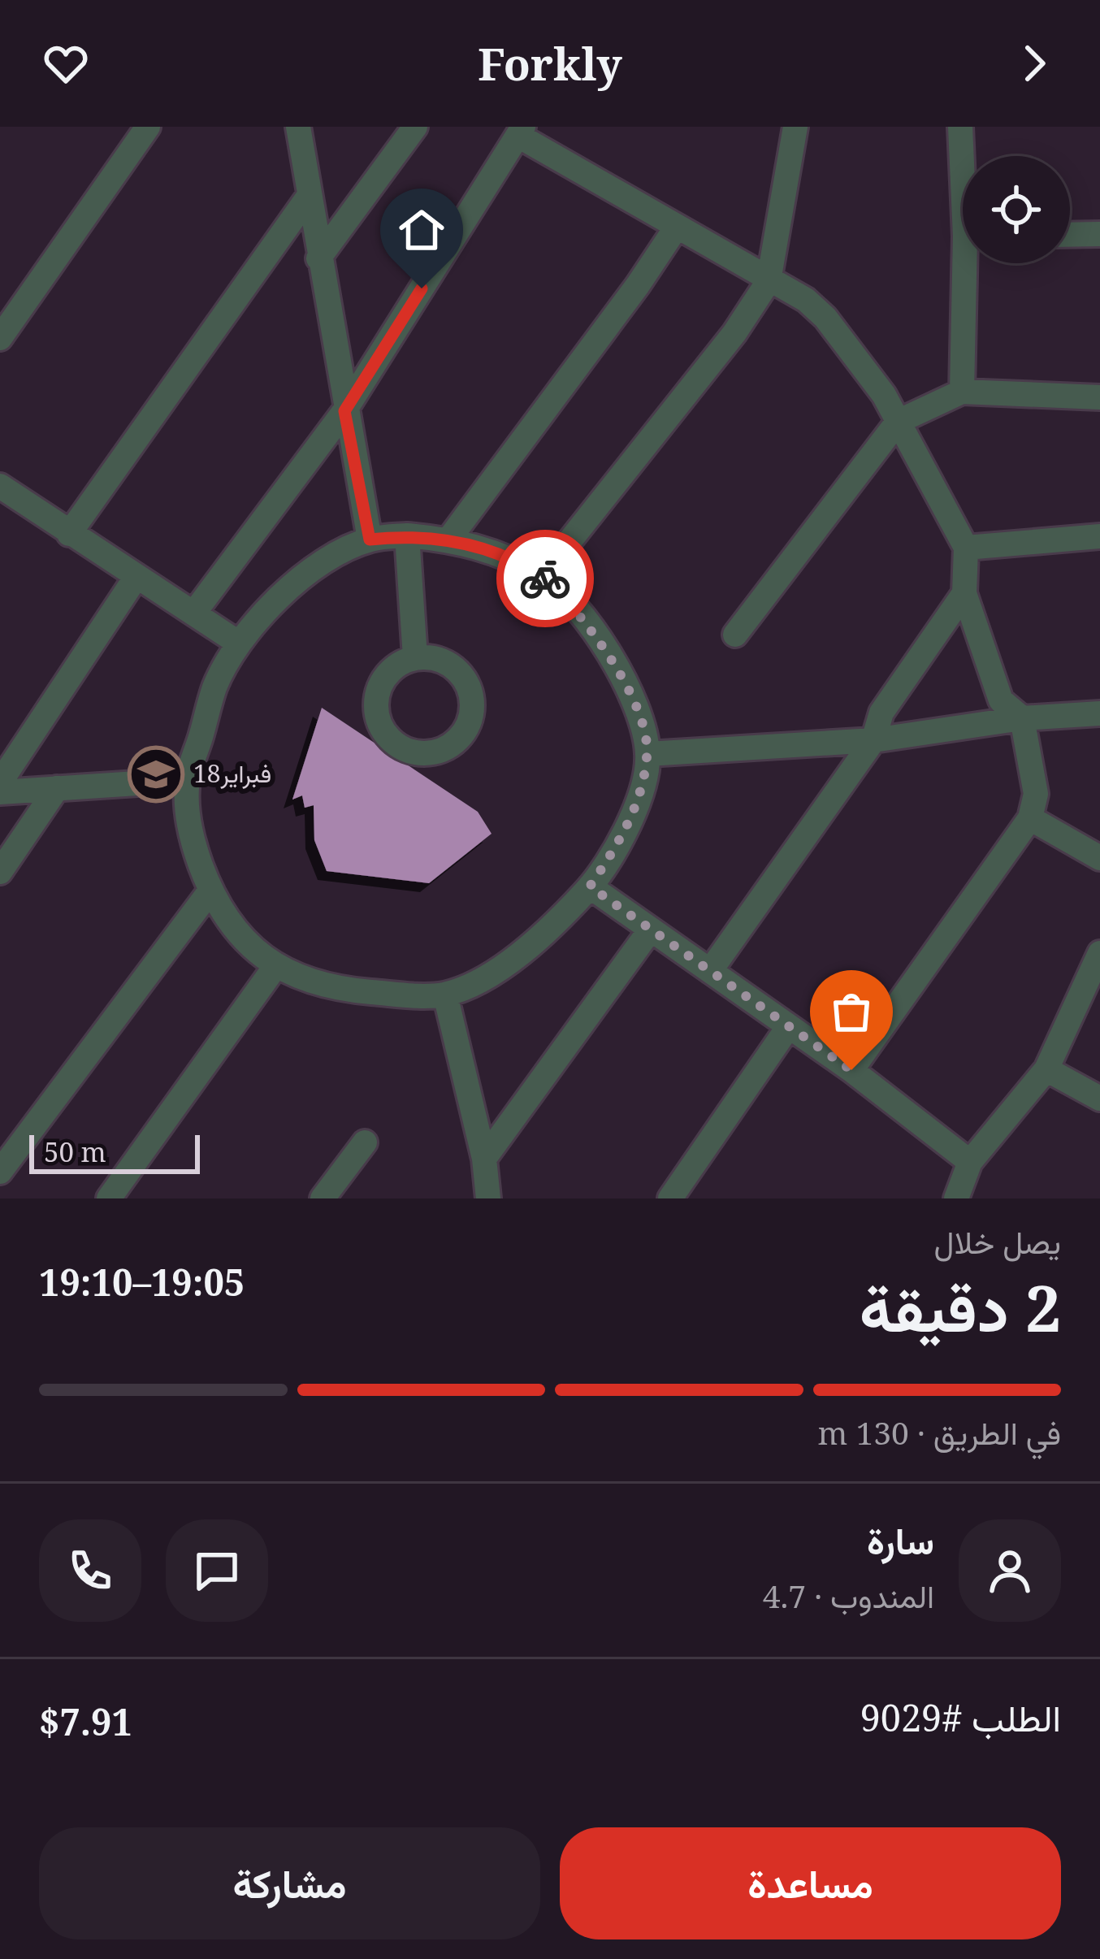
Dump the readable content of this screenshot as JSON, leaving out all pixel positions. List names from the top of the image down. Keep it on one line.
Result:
{"places":{"school or university":["18فبراير"]},"scale_bar":"50 m","page":{"header":"Forkly","scale":"50 m","heading":["2 دقيقة","يصل خلال","19:05–19:10"],"panel":["سارة","المندوب · 4.7","الطلب #9029","$7.91"],"bar":"في الطريق · 130 m","buttons":["مساعدة","مشاركة"]}}
